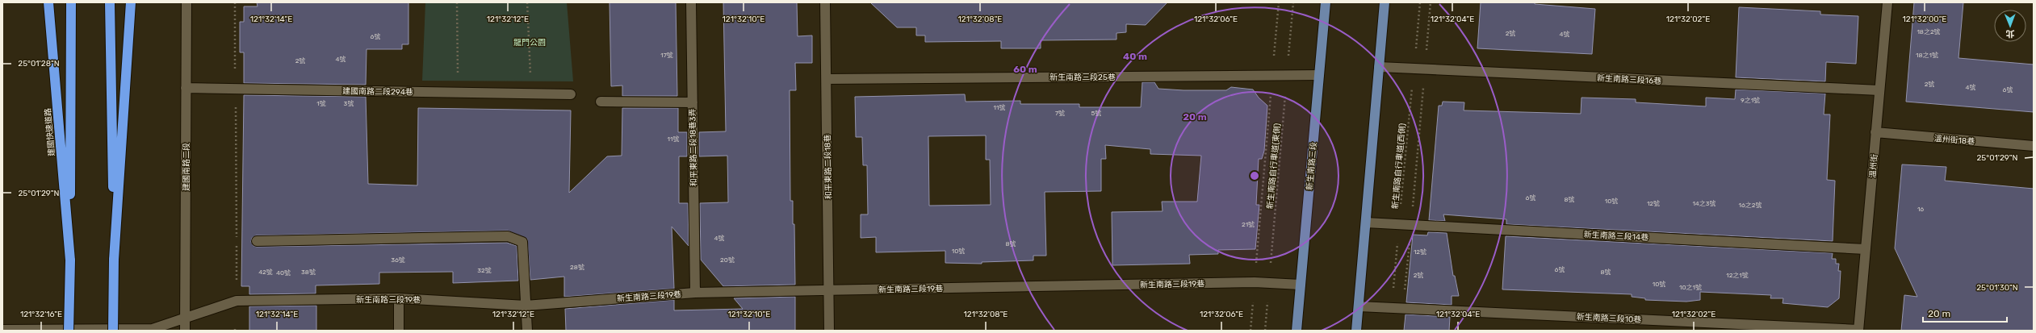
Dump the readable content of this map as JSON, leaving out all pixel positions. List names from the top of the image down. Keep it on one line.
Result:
{"streets":{"highway":["建國快速道路"],"main road":["新生南路三段"],"street":["新生南路三段25巷","新生南路三段16巷","建國南路二段294巷","溫州街18巷","和平東路二段18巷3弄","溫州街","建國南路二段","和平東路二段18巷","新生南路三段14巷","新生南路三段19巷","新生南路三段10巷"],"path":["新生南路自行車道(東側)","新生南路自行車道(西側)"]},"crossings":[["新生南路三段25巷","新生南路自行車道(東側)"],["新生南路三段25巷","新生南路三段"],["新生南路三段25巷","和平東路二段18巷"],["新生南路三段16巷","新生南路自行車道(西側)"],["新生南路三段16巷","溫州街"],["建國南路二段294巷","建國南路二段"],["溫州街18巷","溫州街"],["和平東路二段18巷3弄","新生南路三段19巷"],["新生南路自行車道(東側)","新生南路三段19巷"],["新生南路三段","新生南路三段19巷"],["新生南路自行車道(西側)","新生南路三段14巷"],["新生南路自行車道(西側)","新生南路三段10巷"],["溫州街","新生南路三段14巷"],["溫州街","新生南路三段10巷"],["建國南路二段","新生南路三段19巷"],["和平東路二段18巷","新生南路三段19巷"]],"parks":["龍門公園"],"house_numbers":["18之2號","2號","4號","6號","17號","18之1號","4號","2號","2號","4號","6號","9之1號","1號","3號","11號","7號","5號","11號","6號","8號","10號","12號","14之3號","16之2號","16","21號","4號","8號","10號","12號","36號","20號","28號","6號","32號","42號","38號","8號","40號","2號","12之1號","10號","10之1號"],"scale_bar":"20 m","north":"bottom","coordinates":["121°32'14\"E","121°32'12\"E","121°32'10\"E","121°32'08\"E","121°32'06\"E","121°32'04\"E","121°32'02\"E","121°32'00\"E","25°01'28\"N","25°01'29\"N","25°01'30\"N","121°32'16\"E"],"rings":["40 m","60 m","20 m"]}
